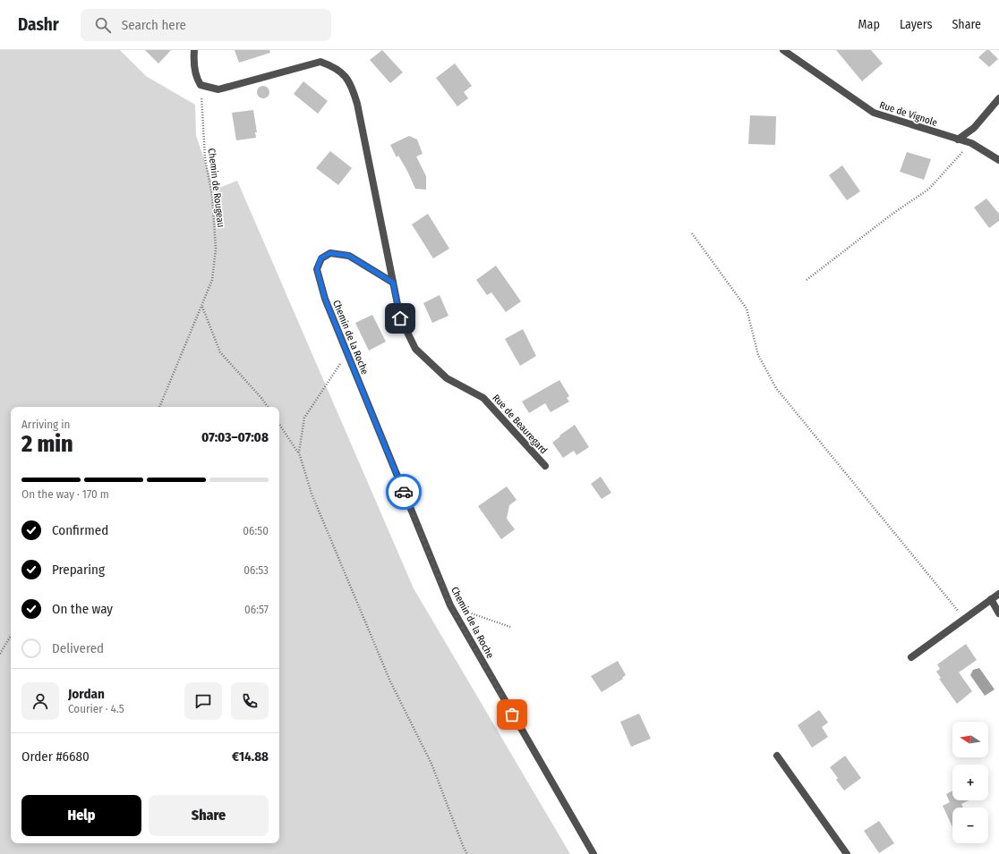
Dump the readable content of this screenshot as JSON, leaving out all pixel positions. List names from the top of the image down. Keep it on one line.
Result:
{"streets":{"street":["Rue de Vignole","Chemin de la Roche","Rue de Beauregard"],"path":["Chemin de Rougeau"]},"crossings":[["Chemin de la Roche","Rue de Beauregard"]],"north":"left","page":{"header":"Dashr","search":"Search here","nav":["Map","Layers","Share"],"heading":["2 min","Arriving in","07:03–07:08"],"panel":["Jordan","Courier · 4.5","Order #6680","€14.88"],"bar":"On the way · 170 m","list":[["Confirmed","06:50"],["Preparing","06:53"],["On the way","06:57"],"Delivered"],"map_buttons":["+","−"],"buttons":["Help","Share"]}}
